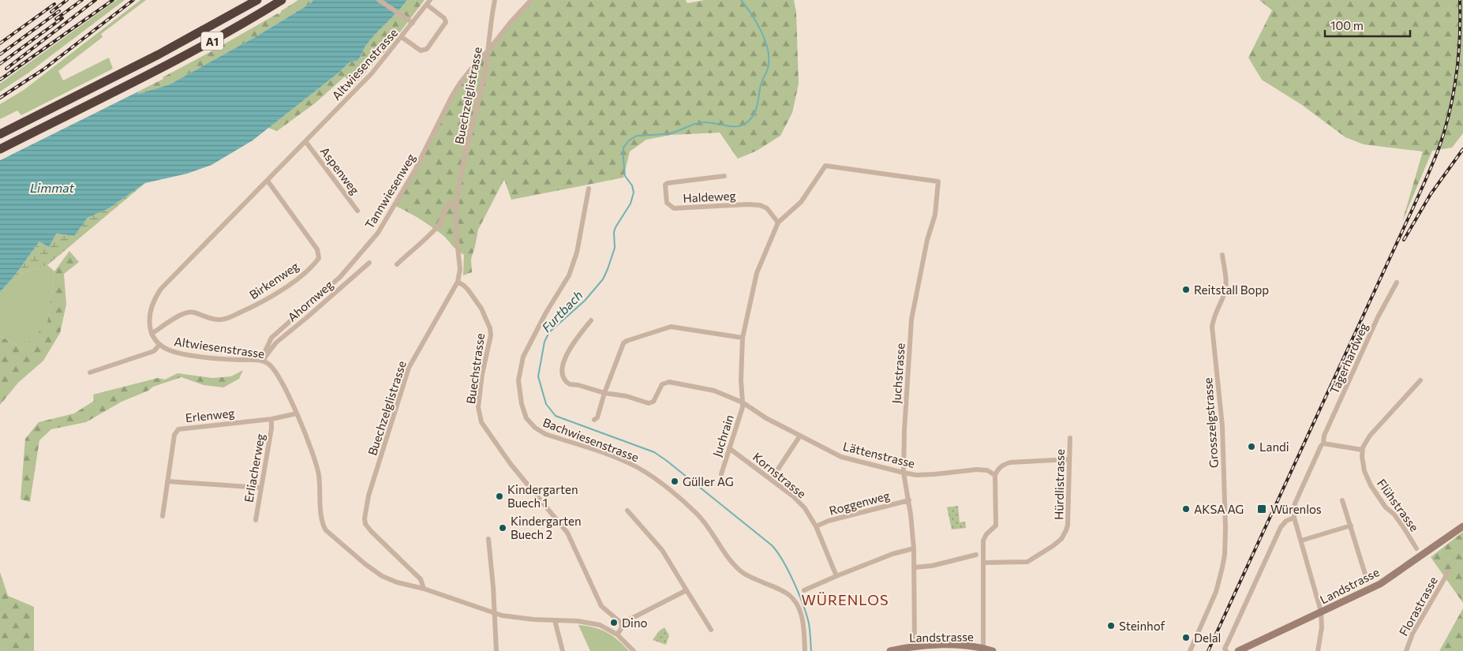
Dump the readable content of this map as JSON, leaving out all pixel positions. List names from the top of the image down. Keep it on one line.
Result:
{"streets":{"highway":["A1"],"main road":["Landstrasse"],"street":["Altwiesenstrasse","Buechzelglistrasse","Aspenweg","Tannwiesenweg","Haldeweg","Birkenweg","Ahornweg","Tägerhardweg","Buechstrasse","Juchstrasse","Erlenweg","Grosszelgstrasse","Juchrain","Bachwiesenstrasse","Lättenstrasse","Erliacherweg","Kornstrasse","Hürdlistrasse","Roggenweg","Flühstrasse","Florastrasse"]},"crossings":[["Altwiesenstrasse","Buechzelglistrasse"],["Altwiesenstrasse","Aspenweg"],["Altwiesenstrasse","Tannwiesenweg"],["Altwiesenstrasse","Birkenweg"],["Altwiesenstrasse","Ahornweg"],["Altwiesenstrasse","Erlenweg"],["Buechzelglistrasse","Tannwiesenweg"],["Buechzelglistrasse","Buechstrasse"],["Tannwiesenweg","Ahornweg"],["Haldeweg","Juchstrasse"],["Juchstrasse","Lättenstrasse"],["Juchstrasse","Roggenweg"],["Juchstrasse","Landstrasse"],["Erlenweg","Erliacherweg"],["Juchrain","Lättenstrasse"],["Juchrain","Kornstrasse"],["Kornstrasse","Roggenweg"]],"districts":["WÜRENLOS"],"water":["Limmat","Furtbach"],"places":{"other":["Reitstall Bopp","Landi","Güller AG","Kindergarten Buech 1","AKSA AG","Kindergarten Buech 2","Dino","Steinhof","Delal"],"transit":["Würenlos"]},"scale_bar":"100 m"}
